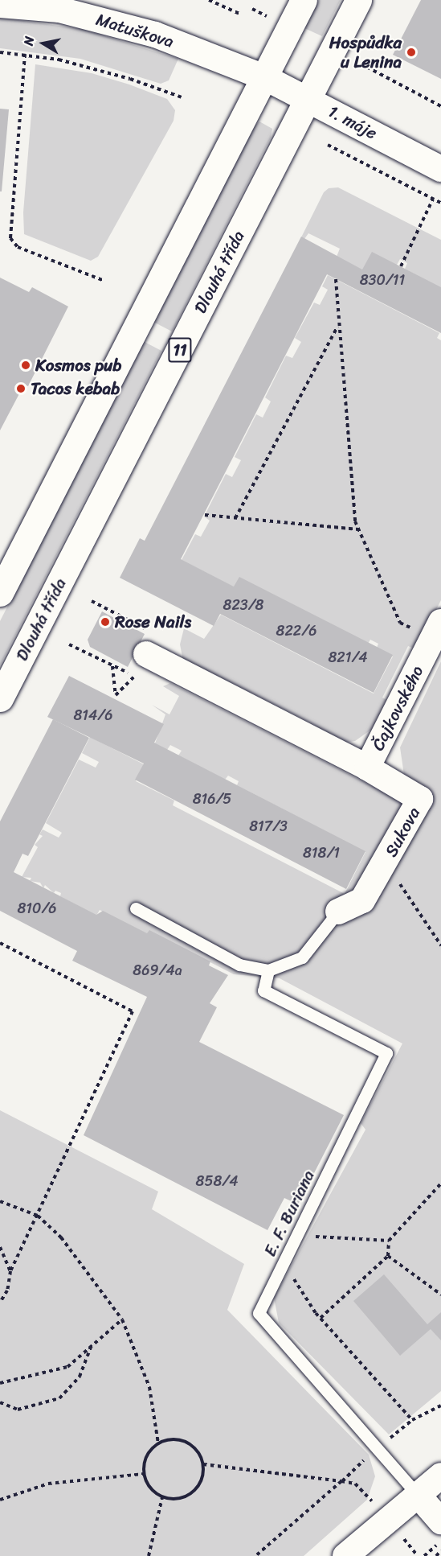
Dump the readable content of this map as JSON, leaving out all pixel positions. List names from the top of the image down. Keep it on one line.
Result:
{"streets":{"main road":["Dlouhá třída","11"],"street":["Matuškova","1. máje","Čajkovského","Sukova"],"lane":["E. F. Buriana"]},"crossings":[["Matuškova","1. máje"],["1. máje","Dlouhá třída"],["Čajkovského","Sukova"],["Sukova","E. F. Buriana"]],"places":["Hospůdka u Lenina","Kosmos pub","Tacos kebab","Rose Nails"],"house_numbers":["830/11","823/8","822/6","821/4","814/6","816/5","817/3","818/1","810/6","869/4a","858/4"],"north":"left"}
